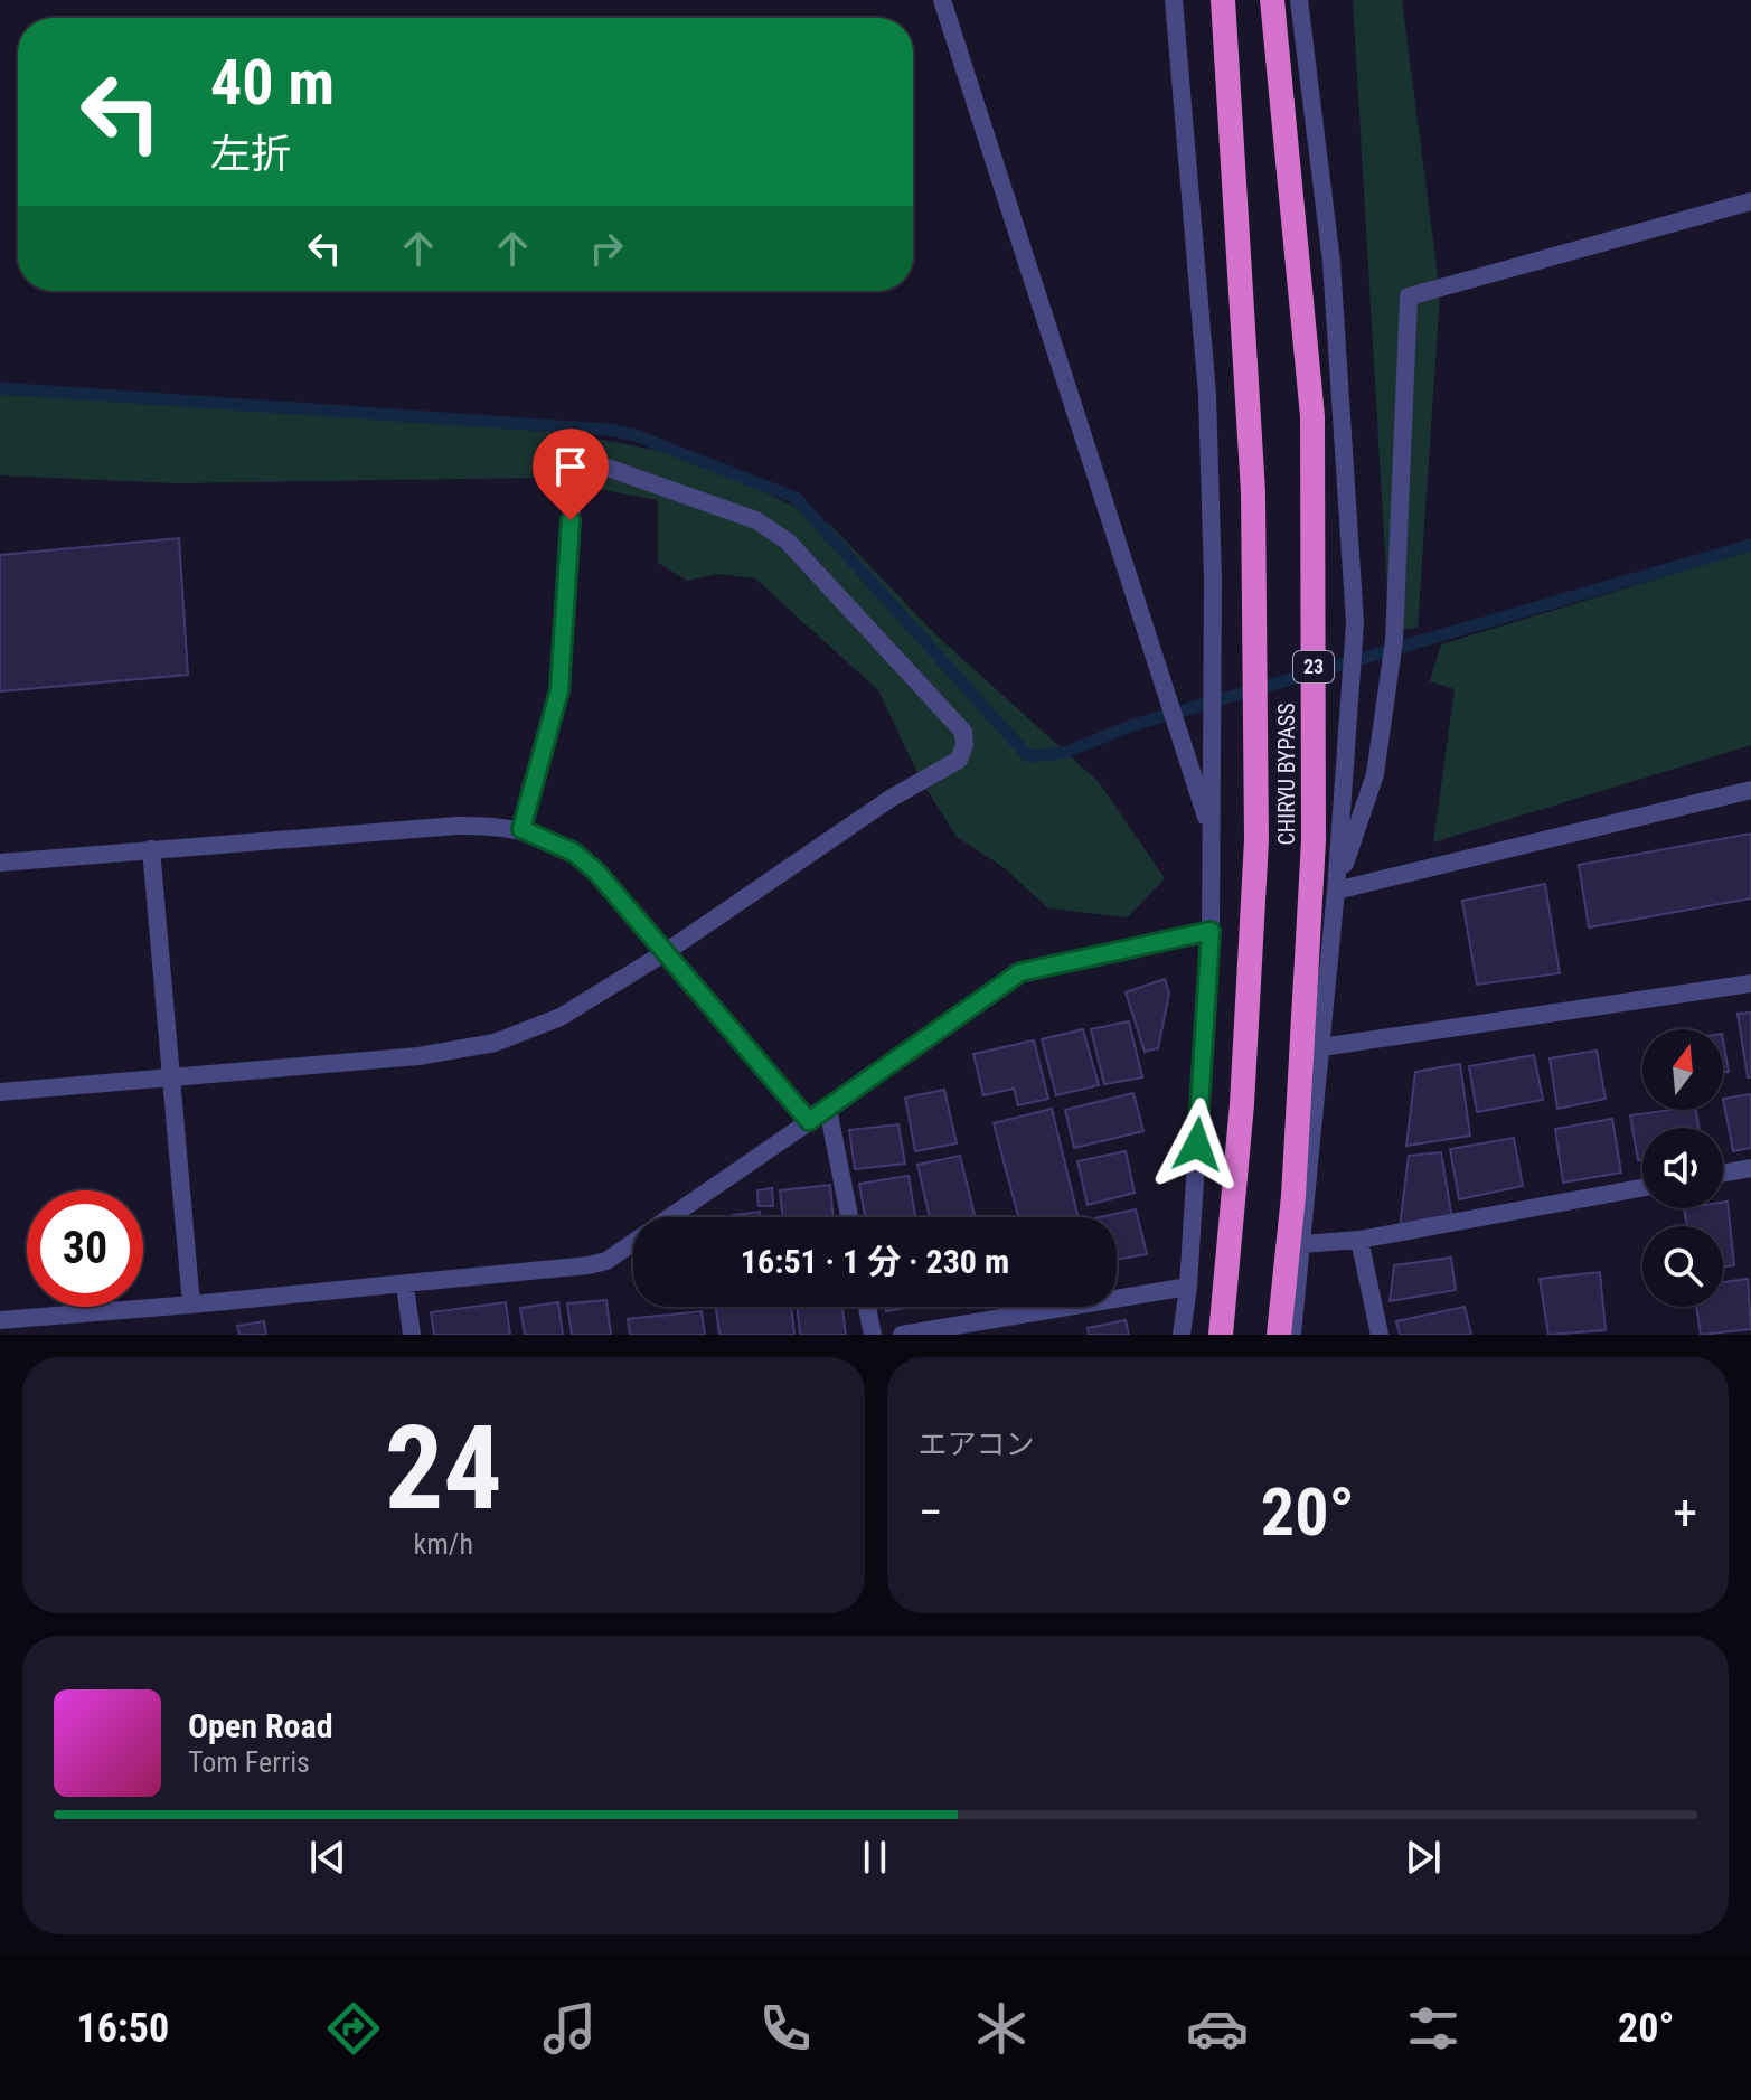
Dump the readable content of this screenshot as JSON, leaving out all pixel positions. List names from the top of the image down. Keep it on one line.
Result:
{"streets":{"highway":["23","CHIRYU BYPASS"]},"north":"top","page":{"turn":["40 m","左折"],"limit":"30","trip":"16:51 · 1 分 · 230 m","tile":[["24","km/h"],"エアコン"],"heat":["−","20°","+"],"song":["Open Road","Tom Ferris"],"tabs":["16:50","20°"]}}
